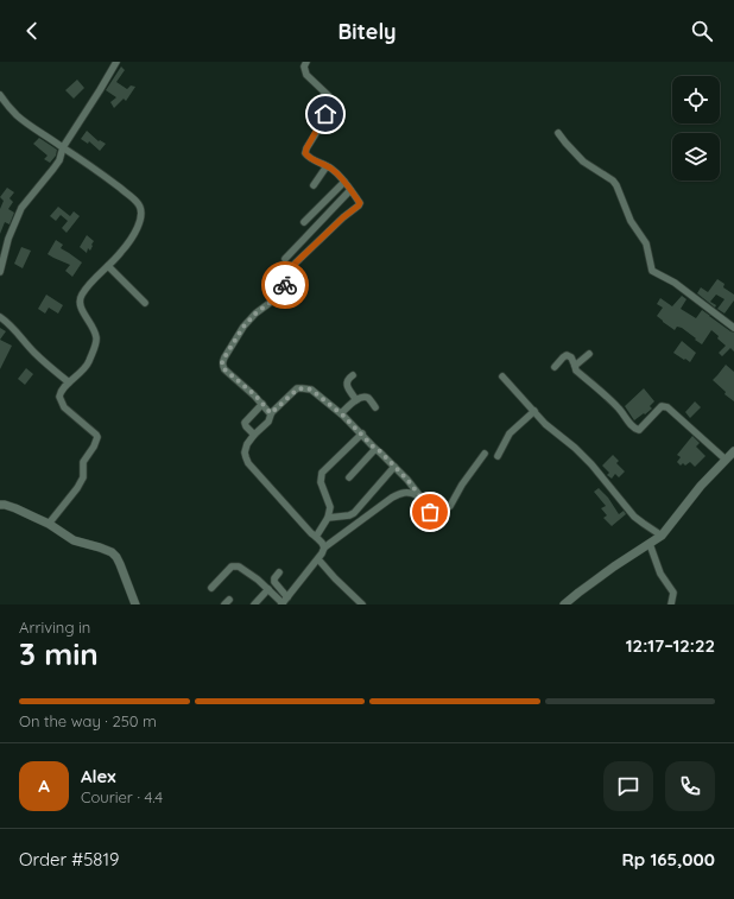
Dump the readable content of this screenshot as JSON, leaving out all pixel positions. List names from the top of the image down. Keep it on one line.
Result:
{"page":{"header":"Bitely","heading":["3 min","Arriving in","12:17–12:22"],"panel":["Alex","Courier · 4.4","Order #5819","Rp 165,000"],"bar":"On the way · 250 m","round":"A"}}
